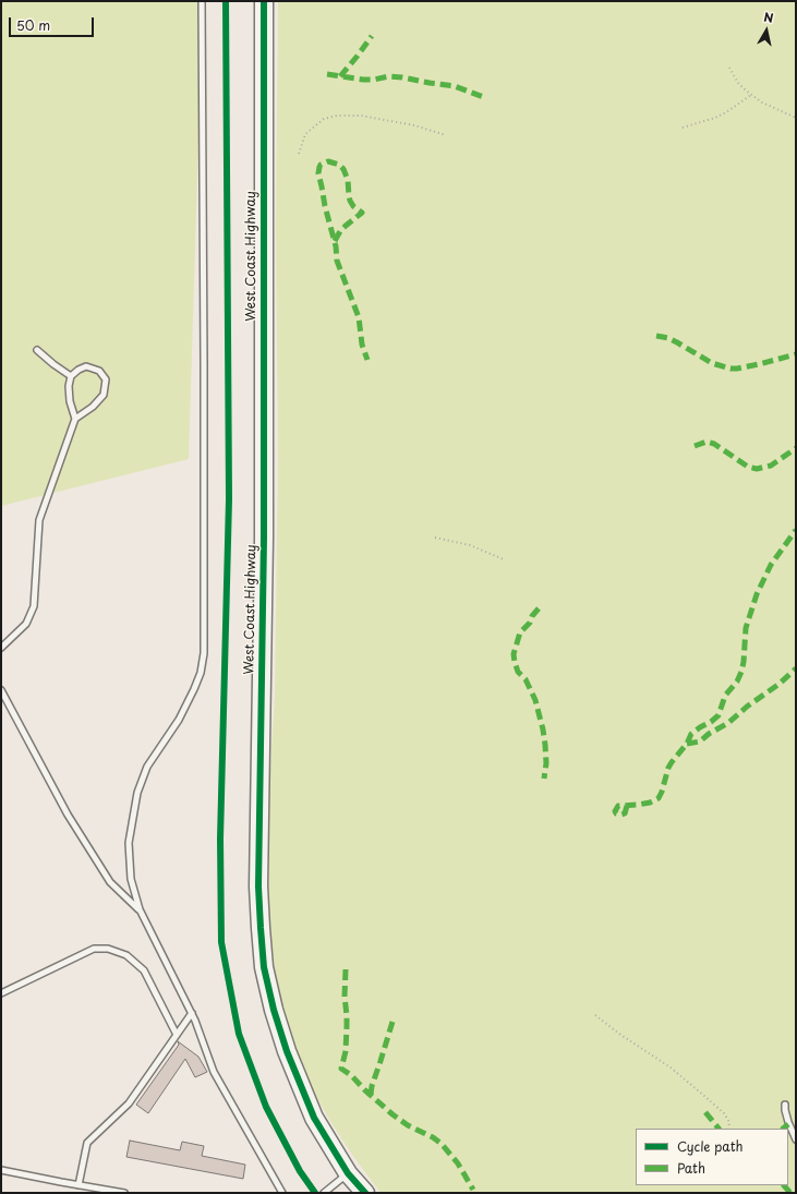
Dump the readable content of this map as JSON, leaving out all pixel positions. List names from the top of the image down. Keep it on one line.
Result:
{"streets":{"highway":["West Coast Highway"]},"legend":["Cycle path","Path"],"scale_bar":"50 m","north":"top"}
